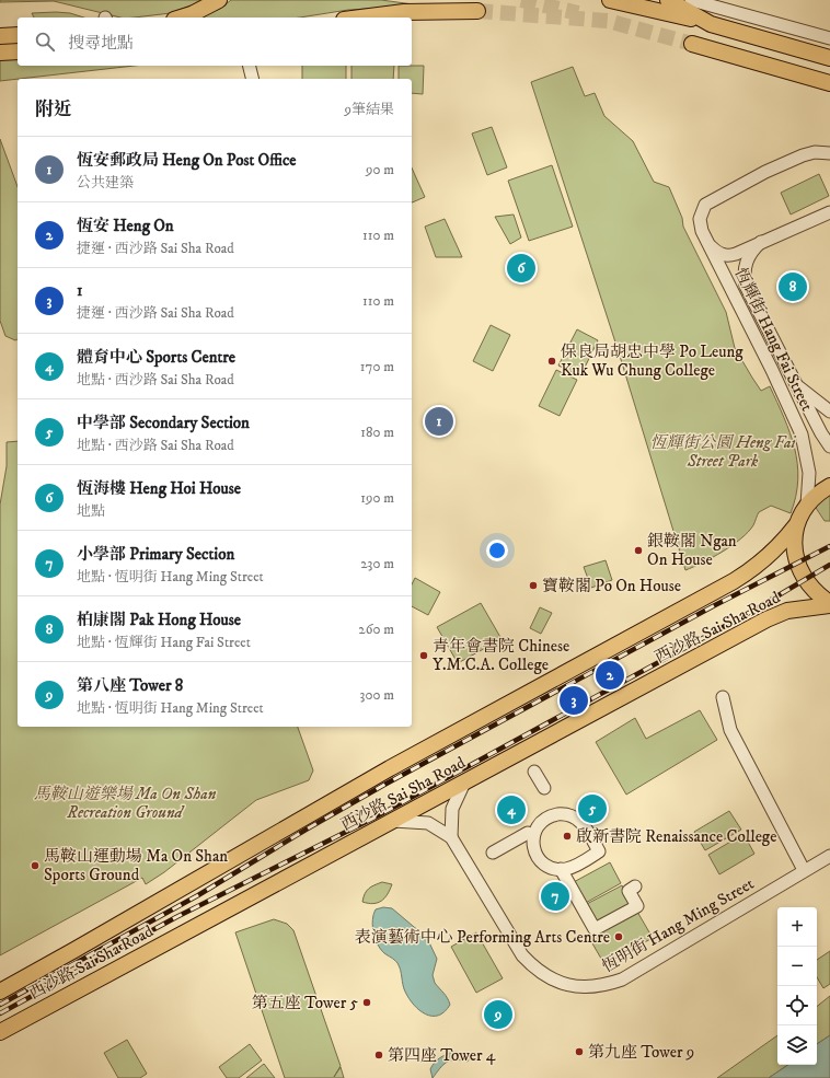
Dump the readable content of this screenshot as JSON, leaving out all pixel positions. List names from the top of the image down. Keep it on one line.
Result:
{"streets":{"main road":["西沙路 Sai Sha Road"],"street":["恆輝街 Hang Fai Street","恆明街 Hang Ming Street"]},"crossings":[["西沙路 Sai Sha Road","恆明街 Hang Ming Street"]],"parks":["恆輝街公園 Heng Fai Street Park","馬鞍山遊樂場 Ma On Shan Recreation Ground"],"places":["保良局胡忠中學 Po Leung Kuk Wu Chung College","銀鞍閣 Ngan On House","寶鞍閣 Po On House","青年會書院 Chinese Y.M.C.A. College","啟新書院 Renaissance College","馬鞍山運動場 Ma On Shan Sports Ground","表演藝術中心 Performing Arts Centre","第五座 Tower 5","第九座 Tower 9","第四座 Tower 4"],"page":{"search":"搜尋地點","heading":["附近","9筆結果"],"list":[{"mark":"1","name":"恆安郵政局 Heng On Post Office","note":"公共建築","value":"90 m"},{"mark":"2","name":"恆安 Heng On","note":"捷運 · 西沙路 Sai Sha Road","value":"110 m"},{"mark":"3","name":"1","note":"捷運 · 西沙路 Sai Sha Road","value":"110 m"},{"mark":"4","name":"體育中心 Sports Centre","note":"地點 · 西沙路 Sai Sha Road","value":"170 m"},{"mark":"5","name":"中學部 Secondary Section","note":"地點 · 西沙路 Sai Sha Road","value":"180 m"},{"mark":"6","name":"恆海樓 Heng Hoi House","note":"地點","value":"190 m"},{"mark":"7","name":"小學部 Primary Section","note":"地點 · 恆明街 Hang Ming Street","value":"230 m"},{"mark":"8","name":"柏康閣 Pak Hong House","note":"地點 · 恆輝街 Hang Fai Street","value":"260 m"},{"mark":"9","name":"第八座 Tower 8","note":"地點 · 恆明街 Hang Ming Street","value":"300 m"}],"pins":["6","8","1","2","3","5","4","7","9"],"map_buttons":["+","−"]}}
